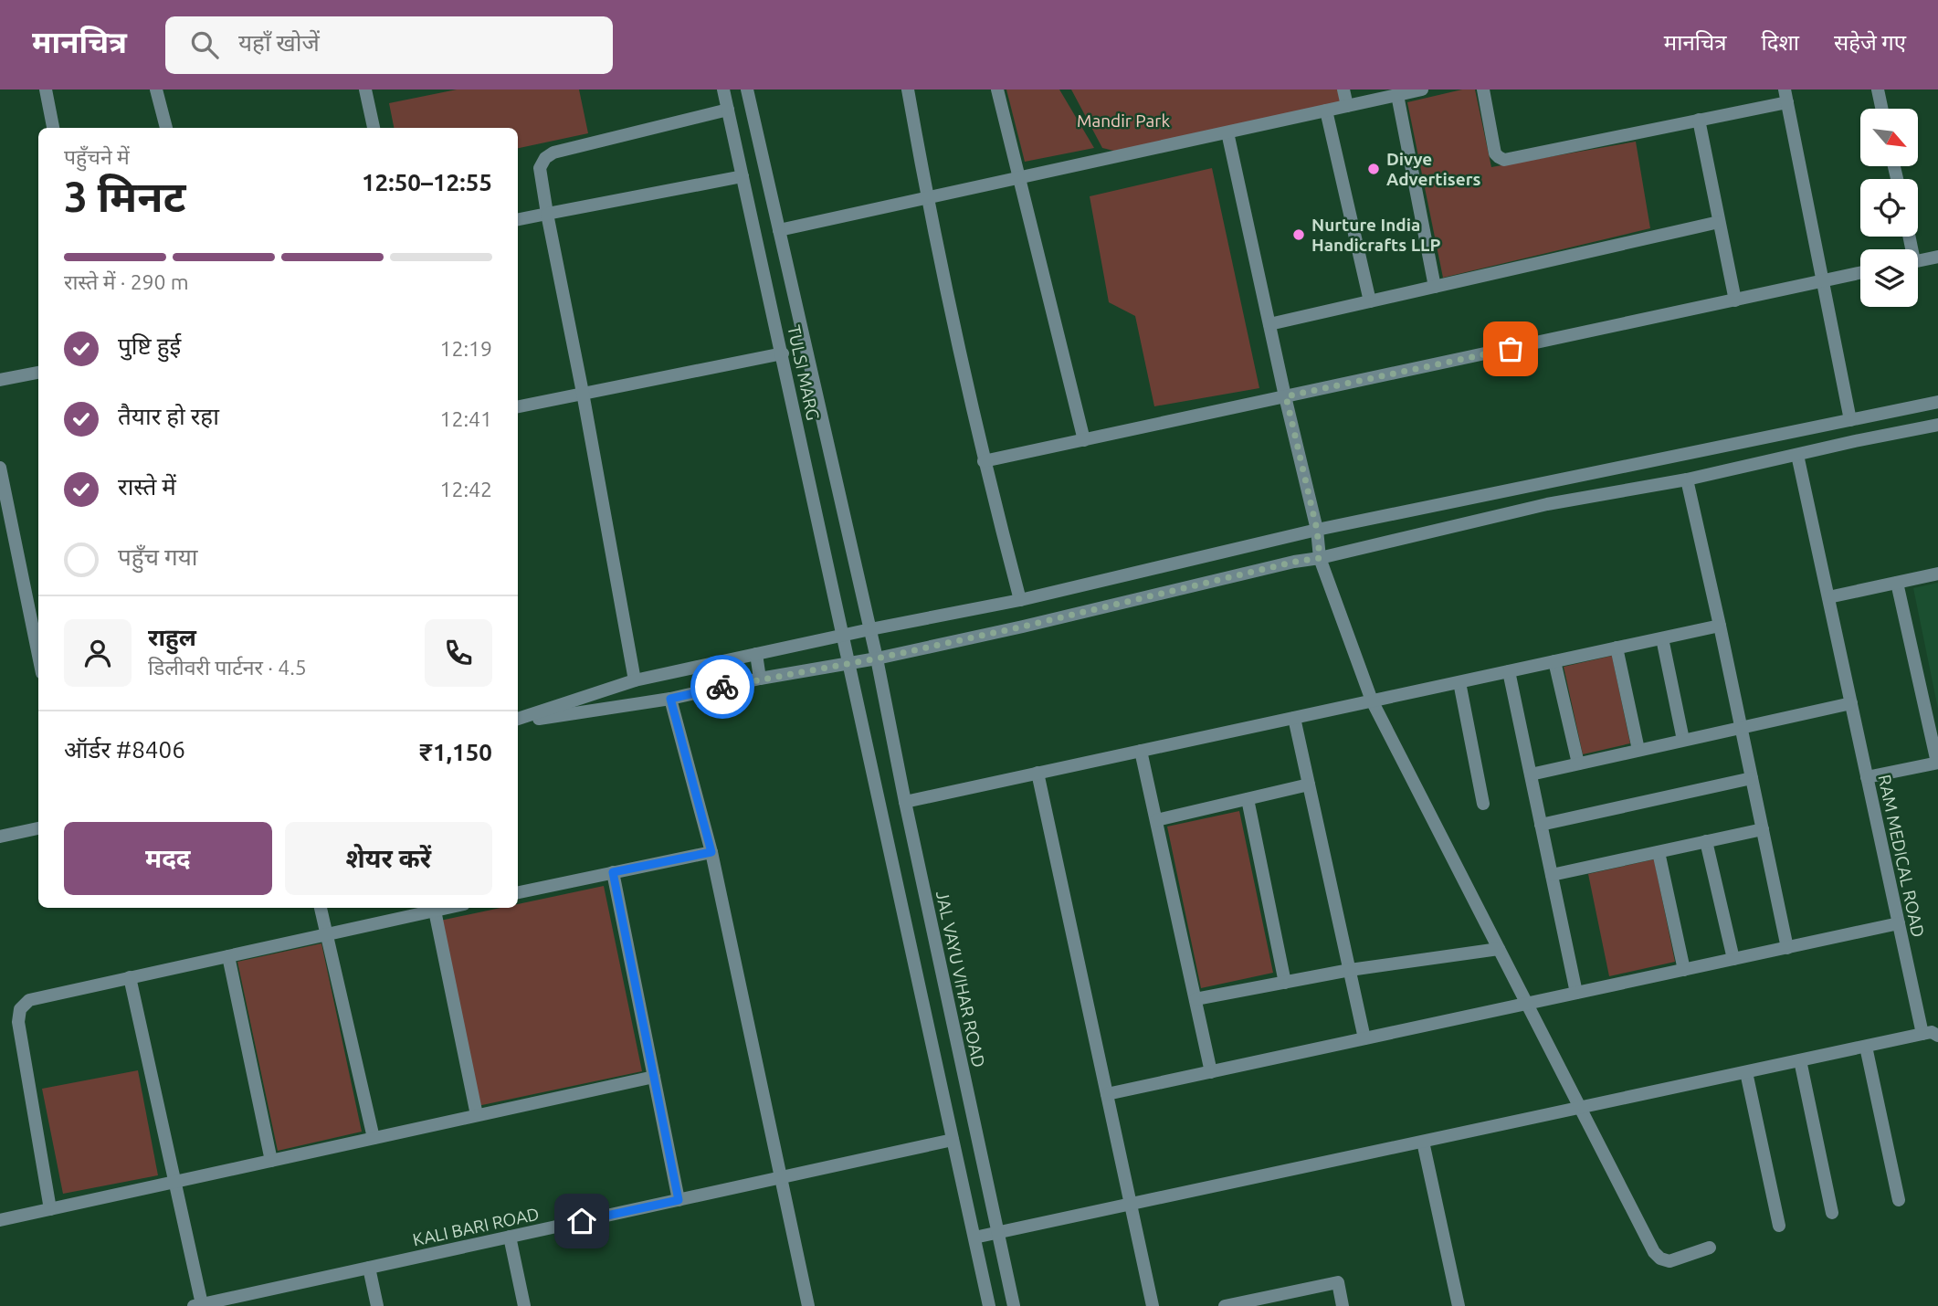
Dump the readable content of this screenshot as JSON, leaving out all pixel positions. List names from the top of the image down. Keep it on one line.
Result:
{"streets":{"street":["TULSI MARG","RAM MEDICAL ROAD","JAL VAYU VIHAR ROAD","KALI BARI ROAD"]},"crossings":[["TULSI MARG","JAL VAYU VIHAR ROAD"]],"parks":["Mandir Park"],"places":["Divye Advertisers","Nurture India Handicrafts LLP"],"north":"bottom right","page":{"header":"मानचित्र","search":"यहाँ खोजें","nav":["मानचित्र","दिशा","सहेजे गए"],"heading":["3 मिनट","पहुँचने में","12:50–12:55"],"panel":["राहुल","डिलीवरी पार्टनर · 4.5","ऑर्डर #8406","₹1,150"],"bar":"रास्ते में · 290 m","list":[["पुष्टि हुई","12:19"],["तैयार हो रहा","12:41"],["रास्ते में","12:42"],"पहुँच गया"],"buttons":["मदद","शेयर करें"]}}
